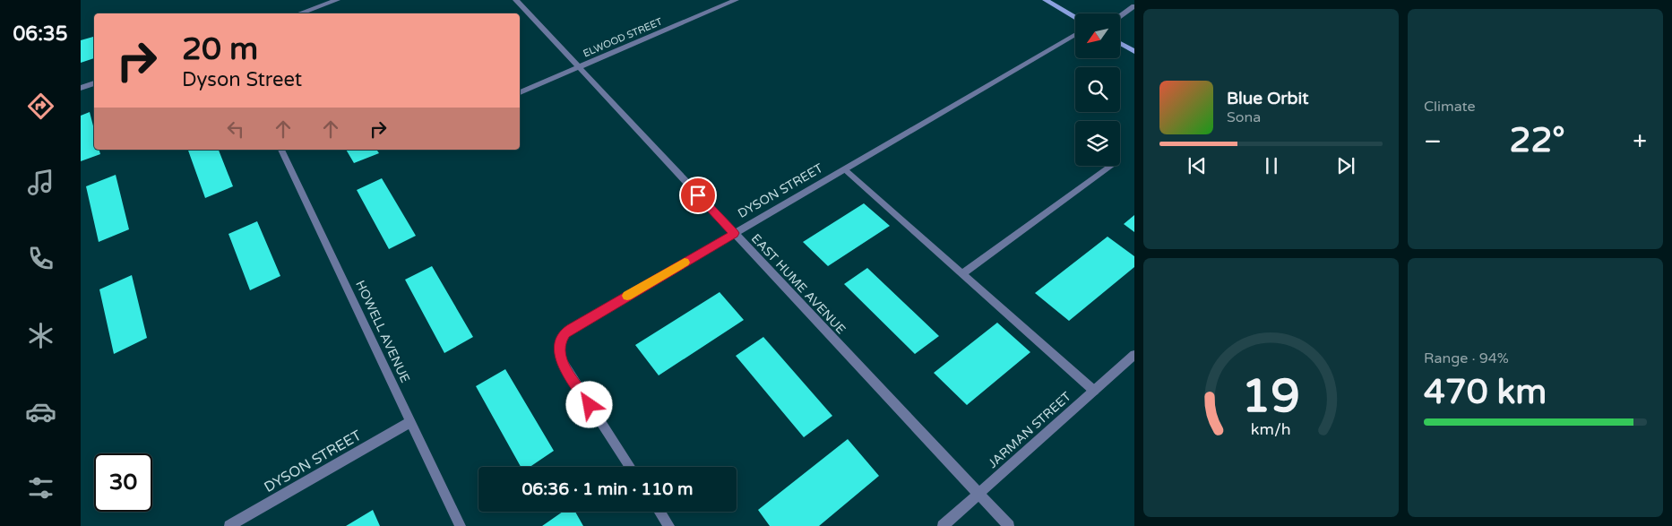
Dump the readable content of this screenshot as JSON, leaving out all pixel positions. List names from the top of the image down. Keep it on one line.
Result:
{"streets":{"street":["ELWOOD STREET","DYSON STREET","EAST HUME AVENUE","HOWELL AVENUE","JARMAN STREET"]},"crossings":[["ELWOOD STREET","EAST HUME AVENUE"],["DYSON STREET","EAST HUME AVENUE"],["DYSON STREET","HOWELL AVENUE"],["EAST HUME AVENUE","JARMAN STREET"]],"north":"bottom left","page":{"tabs":"06:35","tile":["Climate",["Range · 94%","470 km"]],"turn":["20 m","Dyson Street"],"song":["Blue Orbit","Sona"],"heat":["−","22°","+"],"limit":"30","trip":"06:36 · 1 min · 110 m","gauge":["19","km/h"]}}
